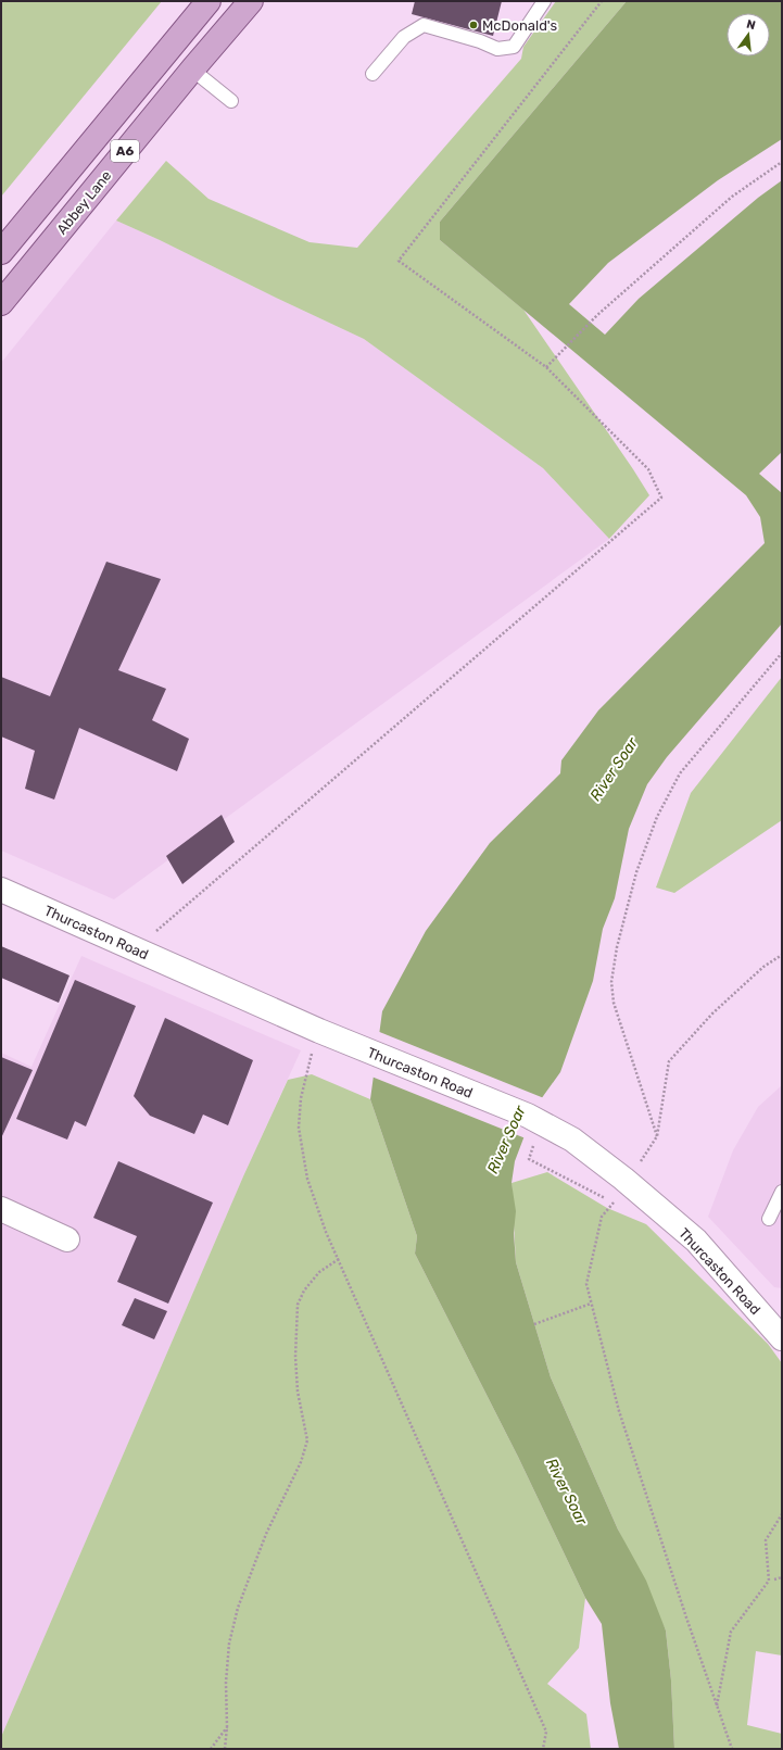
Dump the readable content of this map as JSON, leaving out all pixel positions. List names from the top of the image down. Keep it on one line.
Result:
{"streets":{"main road":["A6","Abbey Lane"],"street":["Thurcaston Road"]},"water":["River Soar"],"places":["McDonald's"],"north":"top"}
